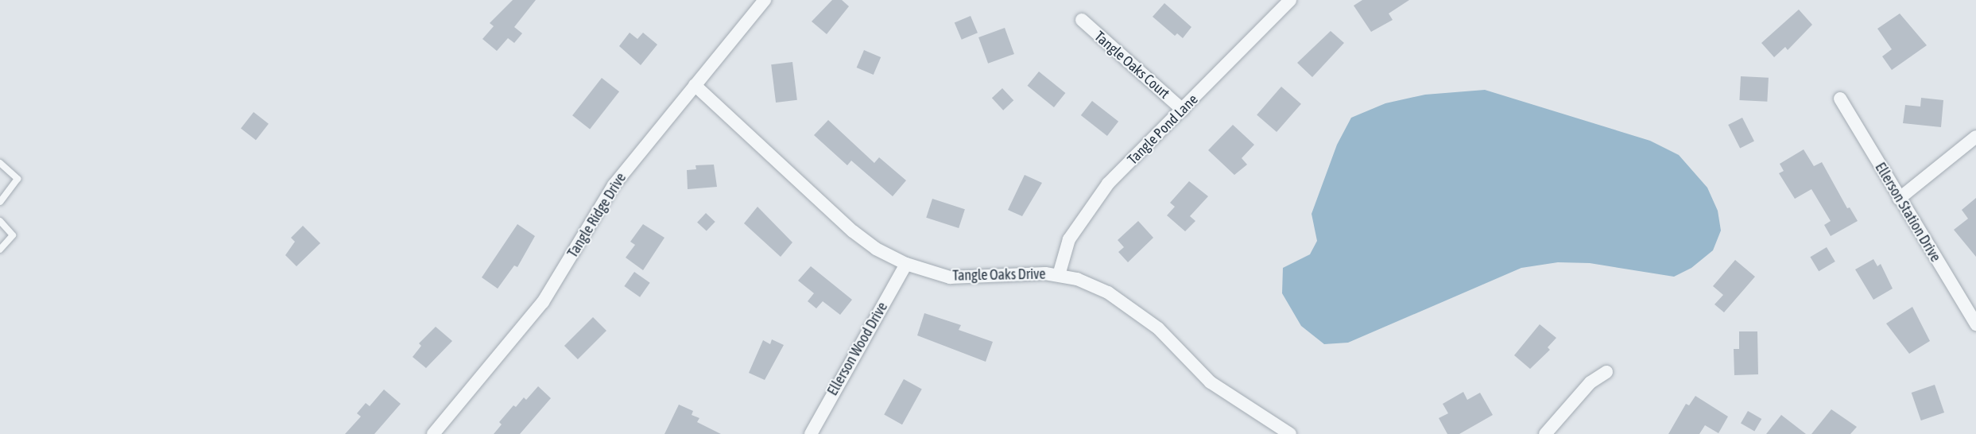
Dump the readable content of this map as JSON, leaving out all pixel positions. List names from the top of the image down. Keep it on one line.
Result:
{"streets":{"street":["Tangle Oaks Court","Tangle Pond Lane","Ellerson Station Drive","Tangle Ridge Drive","Tangle Oaks Drive","Ellerson Wood Drive"]},"crossings":[["Tangle Oaks Court","Tangle Pond Lane"],["Tangle Pond Lane","Tangle Oaks Drive"],["Tangle Ridge Drive","Tangle Oaks Drive"],["Tangle Oaks Drive","Ellerson Wood Drive"]]}
